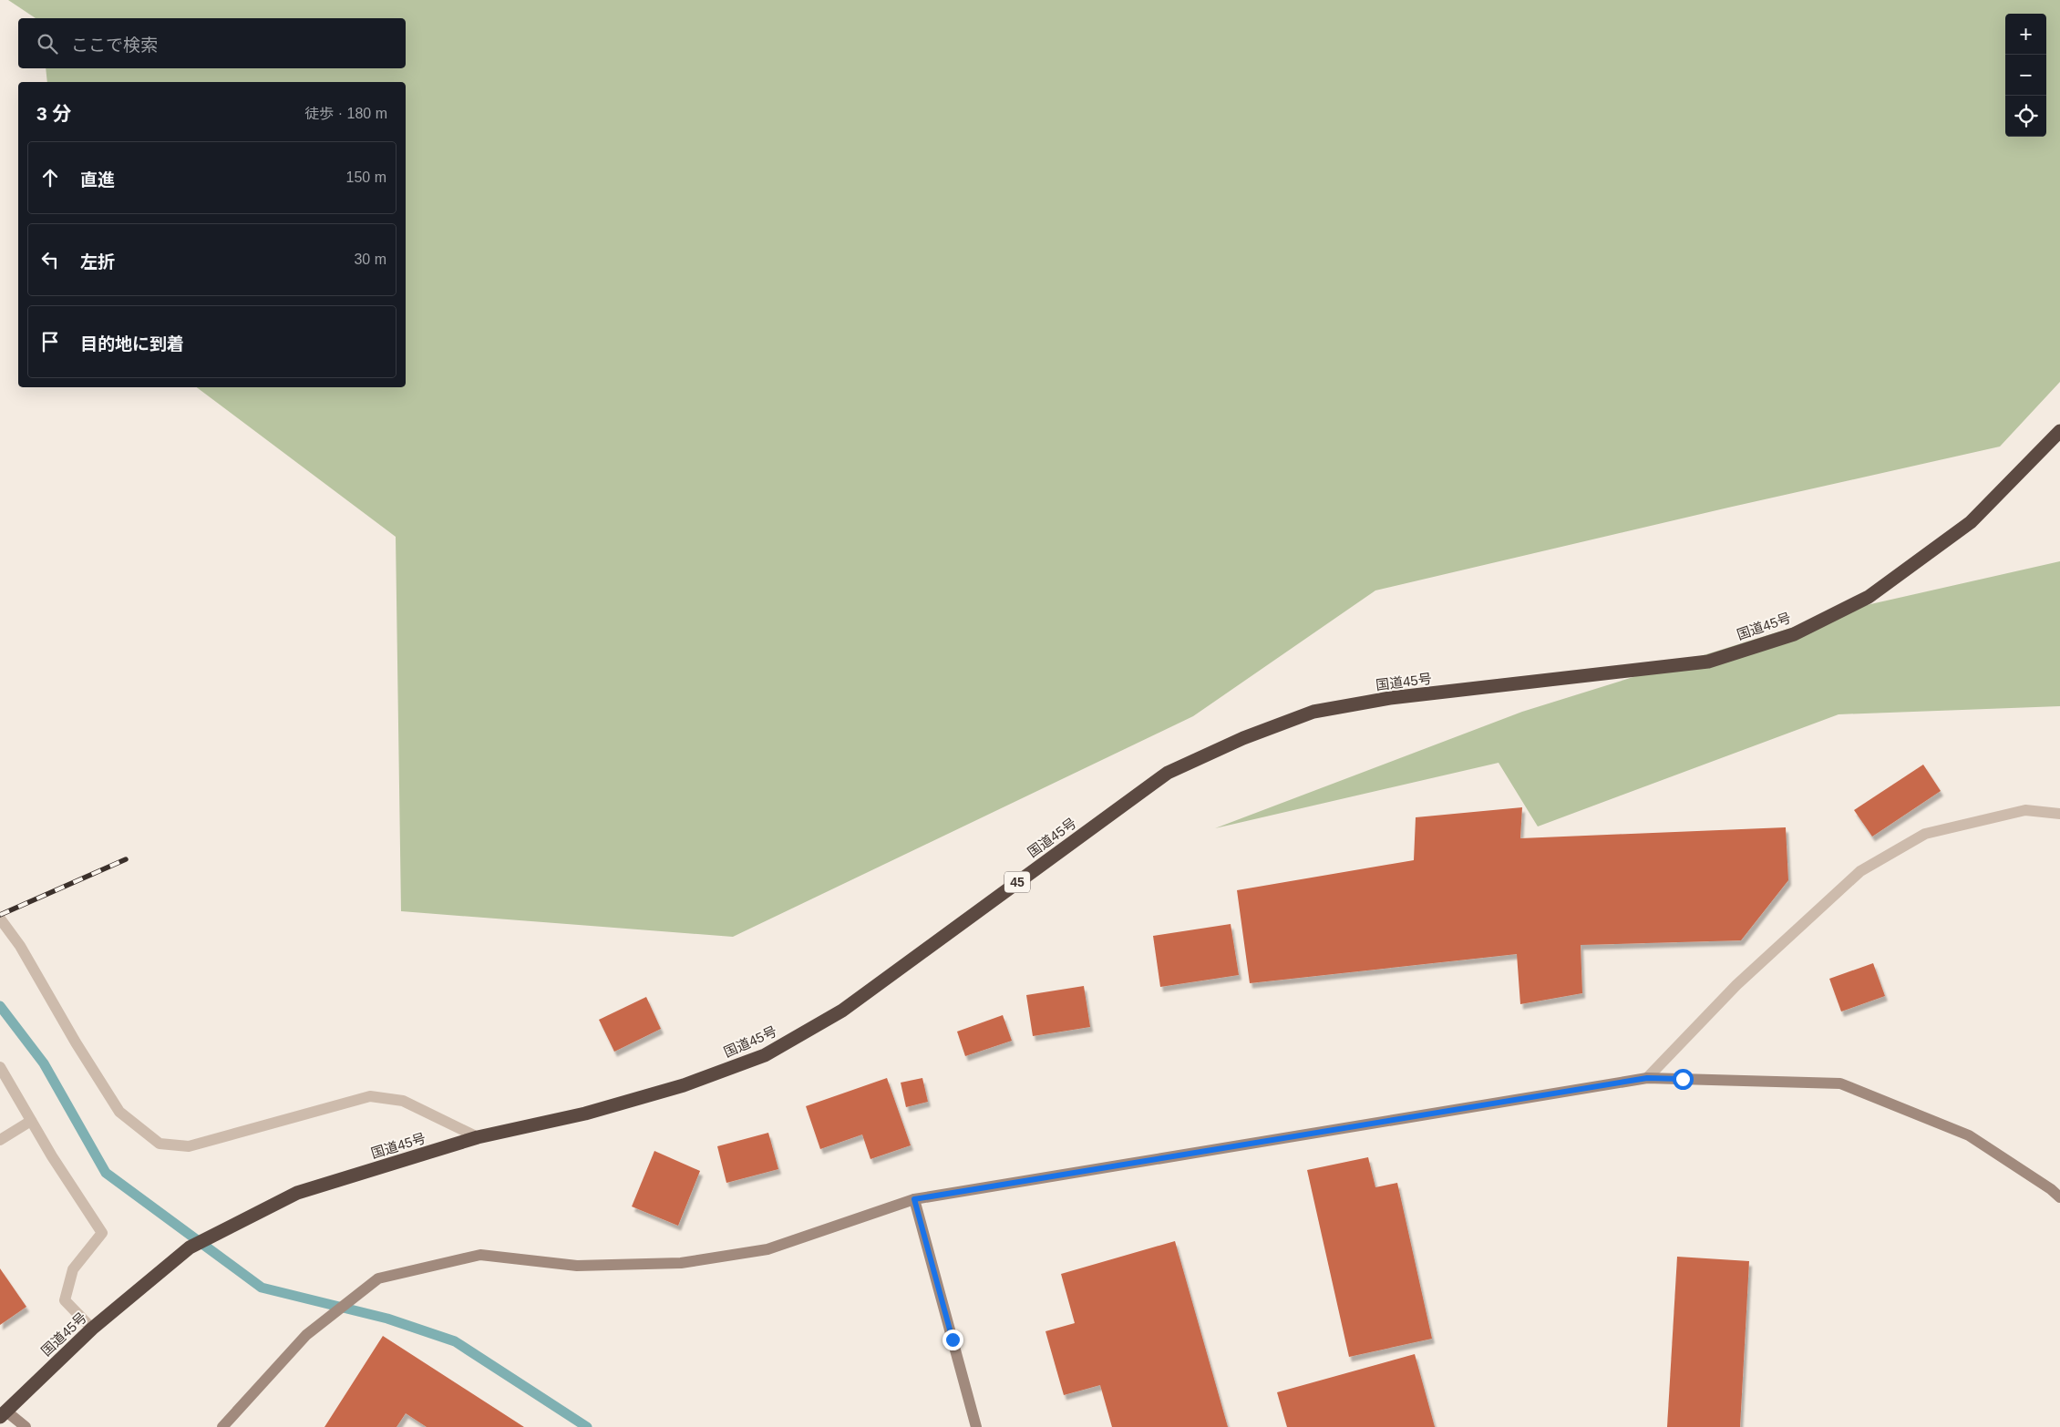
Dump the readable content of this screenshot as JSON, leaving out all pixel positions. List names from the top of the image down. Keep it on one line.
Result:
{"streets":{"highway":["国道45号","45"]},"page":{"map_buttons":["+","−"],"search":"ここで検索","heading":["3 分","徒歩 · 180 m"],"list":[["直進","150 m"],["左折","30 m"],"目的地に到着"]}}
